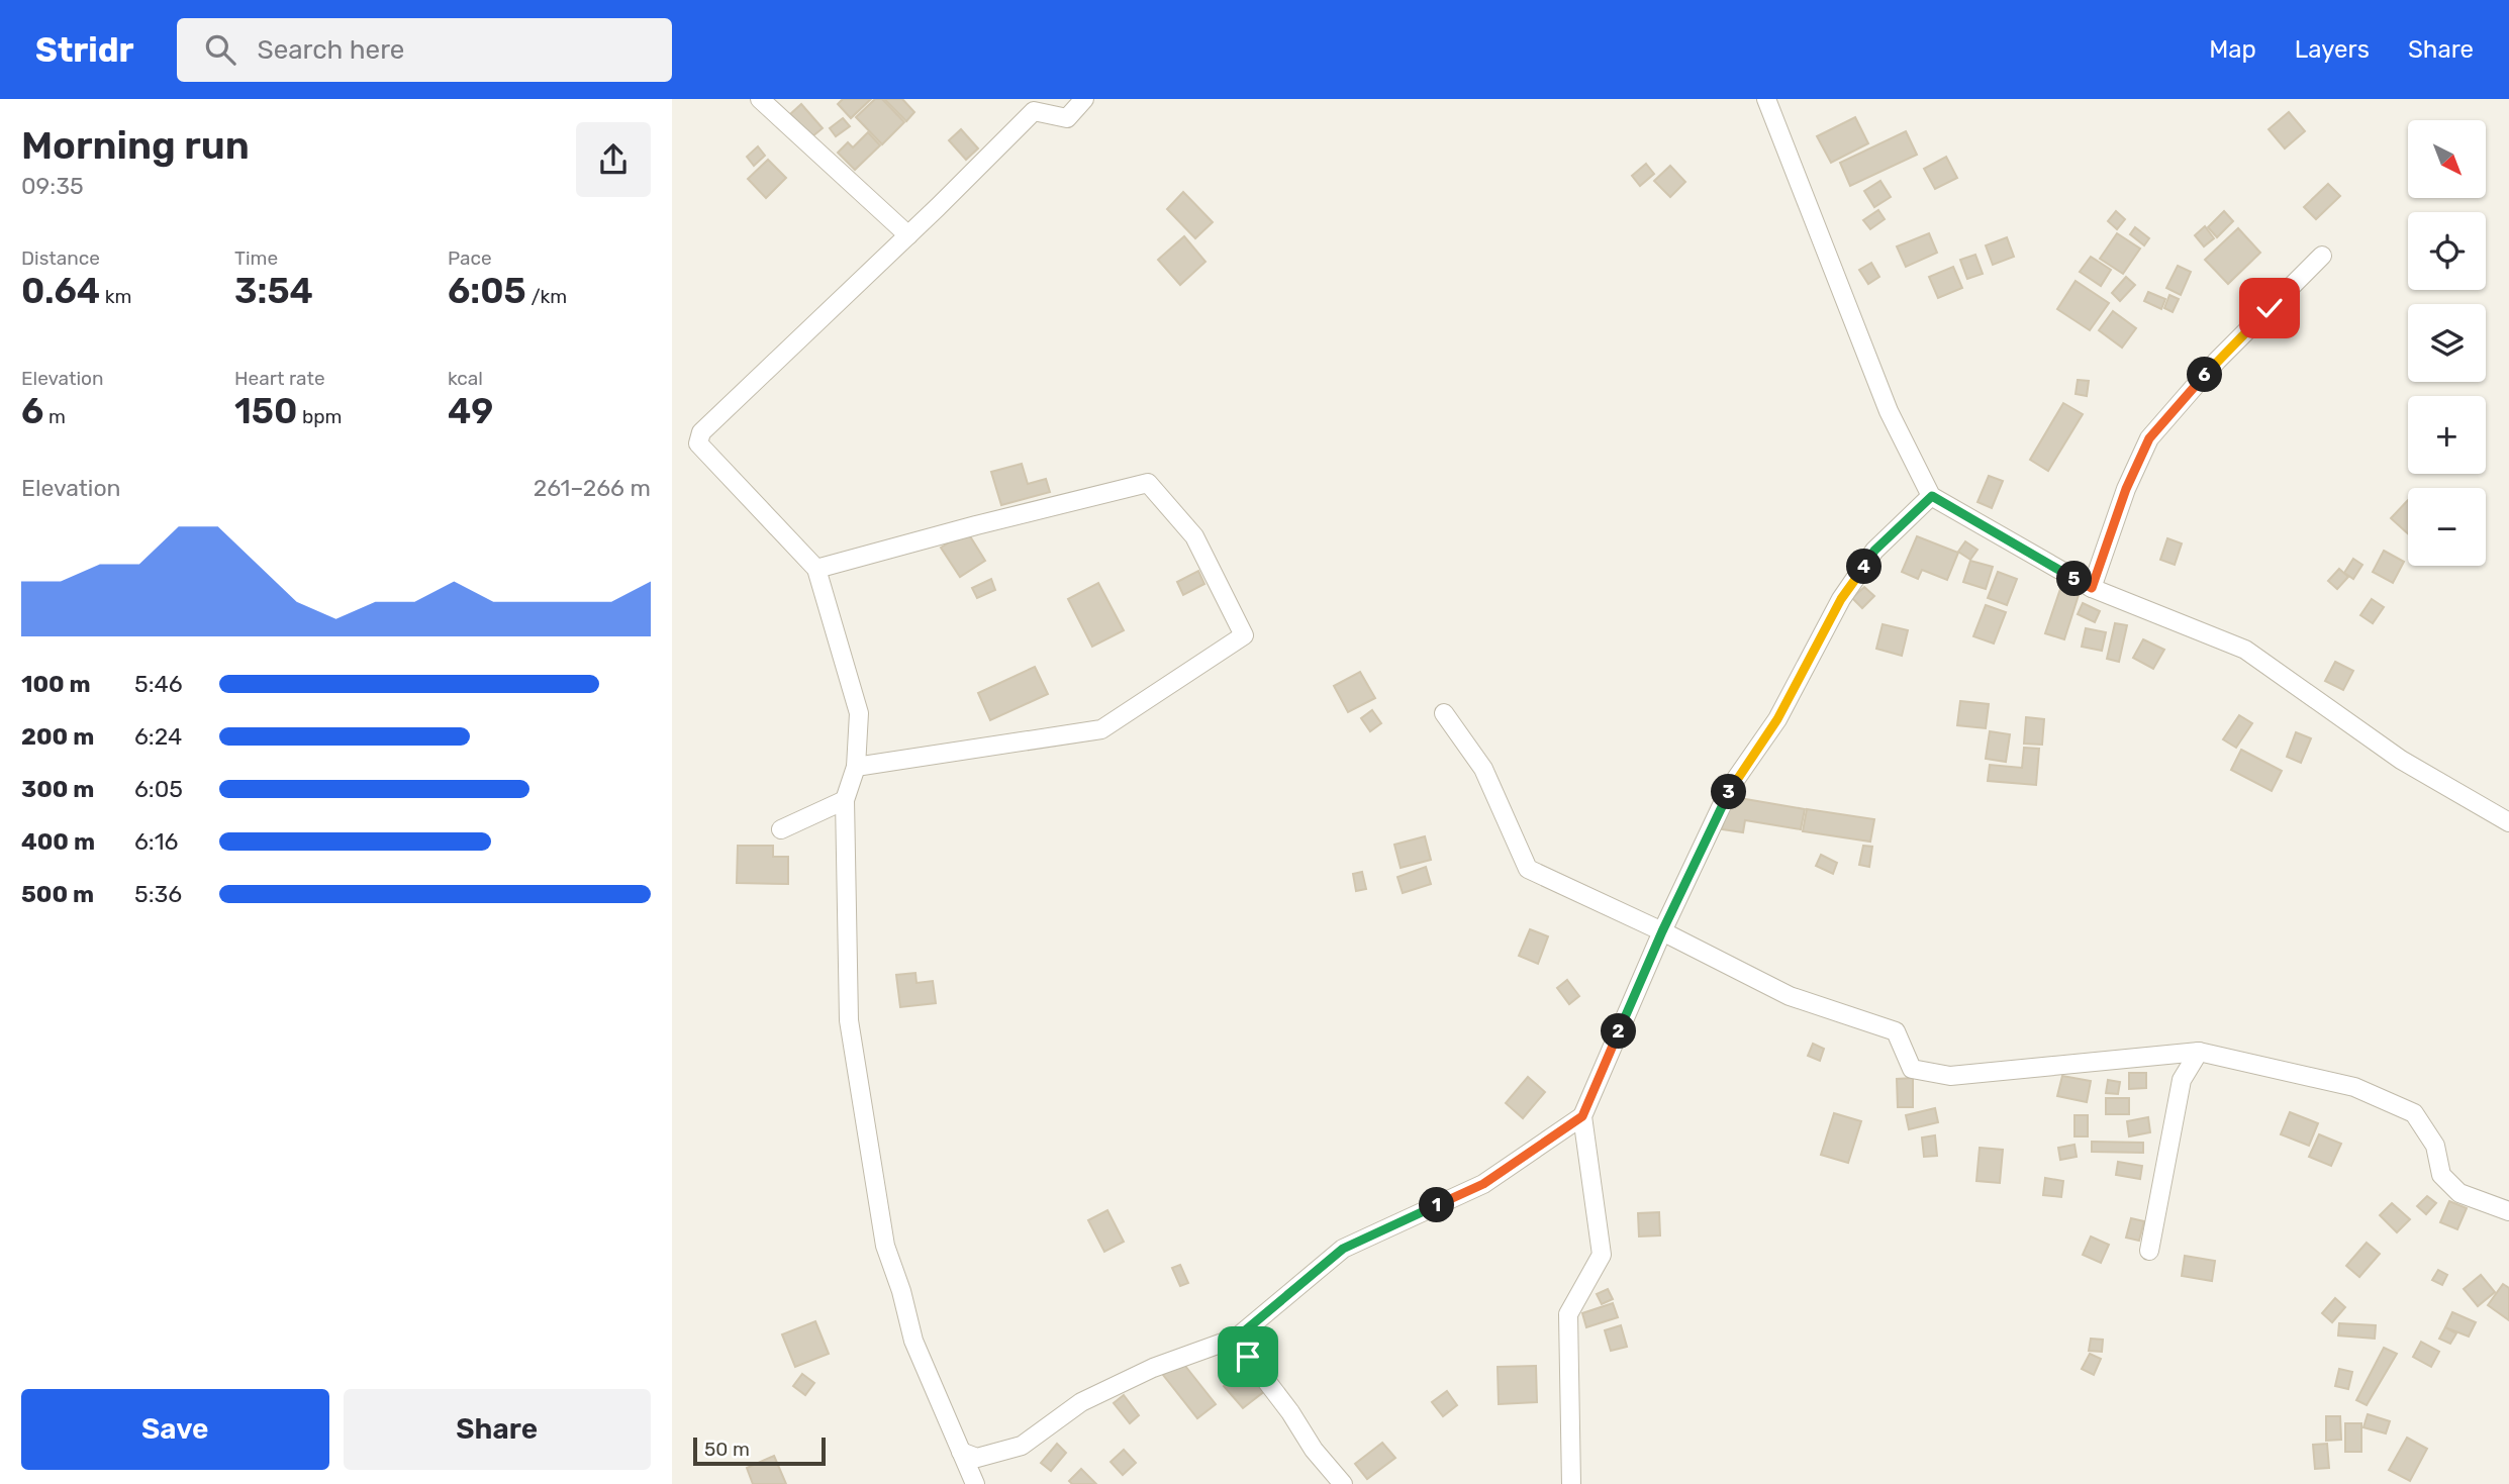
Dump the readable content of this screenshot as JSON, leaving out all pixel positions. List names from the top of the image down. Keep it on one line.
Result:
{"scale_bar":"50 m","north":"bottom right","page":{"header":"Stridr","search":"Search here","nav":["Map","Layers","Share"],"heading":["Morning run","09:35"],"map_buttons":["+","−"],"stats":[["Distance","0.64 km"],["Time","3:54"],["Pace","6:05 /km"],["Elevation","6 m"],["Heart rate","150 bpm"],["kcal","49"]],"pins":["6","4","5","3","2","1"],"chart":["Elevation","261–266 m"],"list":[{"name":"100 m","note":"5:46"},{"name":"200 m","note":"6:24"},{"name":"300 m","note":"6:05"},{"name":"400 m","note":"6:16"},{"name":"500 m","note":"5:36"}],"buttons":["Save","Share"],"scale":"50 m"}}
